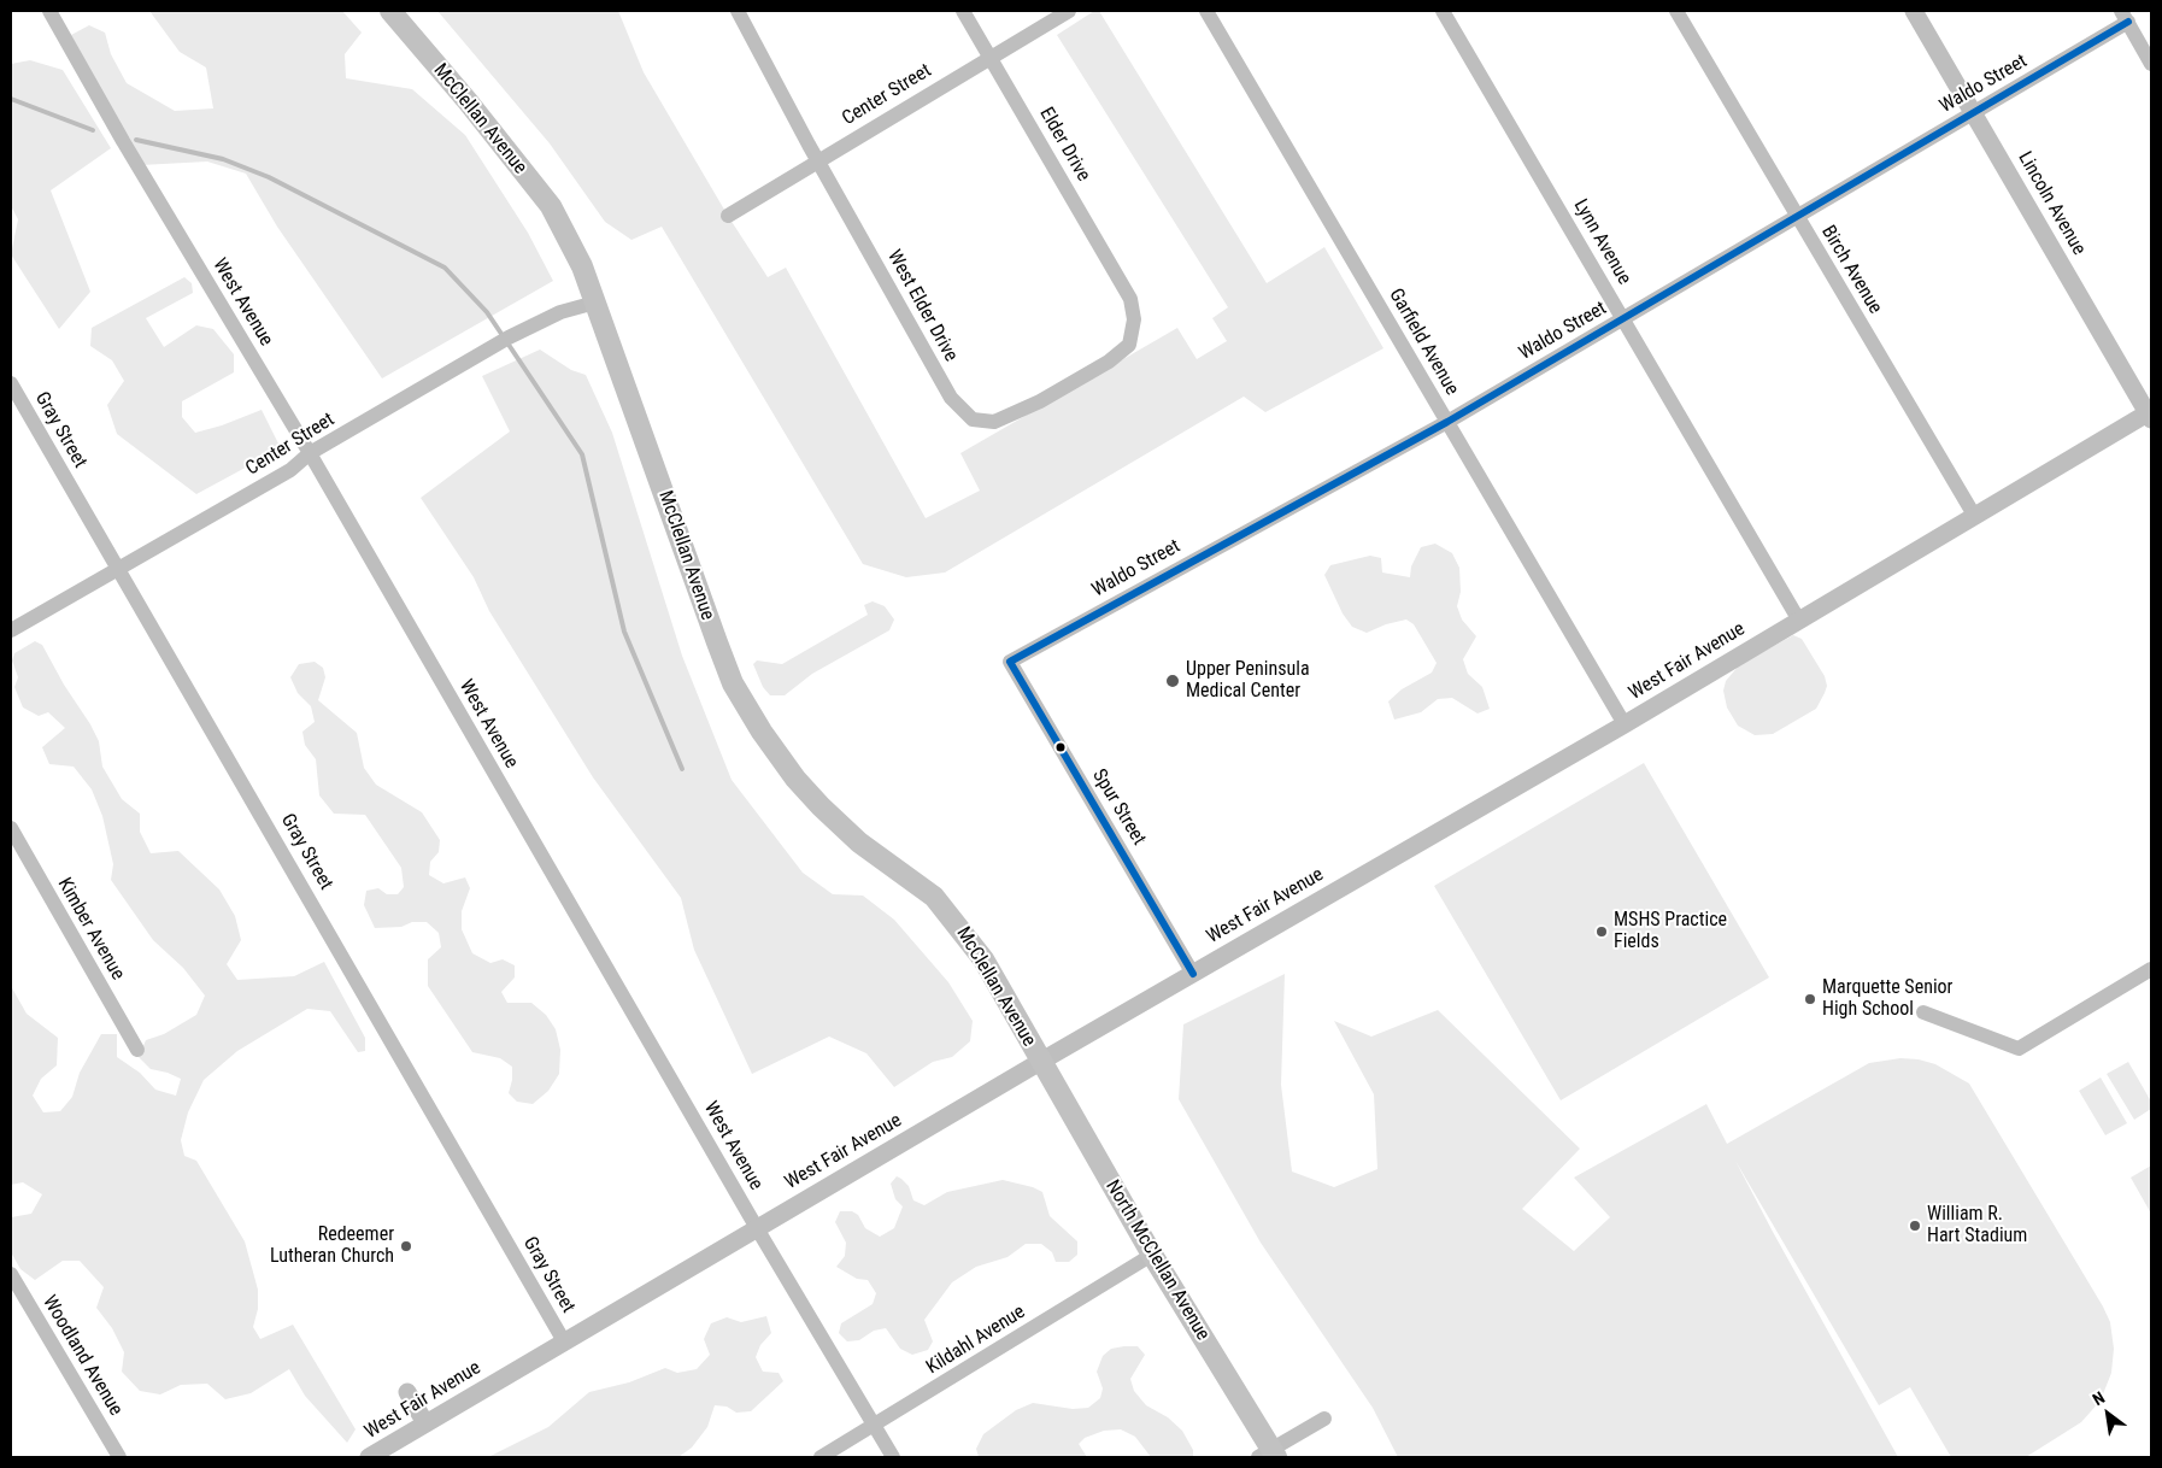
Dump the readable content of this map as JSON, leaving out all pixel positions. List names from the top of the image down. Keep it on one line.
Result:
{"streets":{"main road":["McClellan Avenue","North McClellan Avenue"],"street":["Waldo Street","Center Street","Elder Drive","Lincoln Avenue","Lynn Avenue","Birch Avenue","West Avenue","West Elder Drive","Garfield Avenue","Gray Street","West Fair Avenue","Spur Street","Kimber Avenue","Kildahl Avenue","Woodland Avenue"]},"crossings":[["Waldo Street","Lincoln Avenue"],["Waldo Street","Lynn Avenue"],["Waldo Street","Birch Avenue"],["Waldo Street","Garfield Avenue"],["Waldo Street","Spur Street"],["Center Street","McClellan Avenue"],["Center Street","Elder Drive"],["Center Street","West Avenue"],["Center Street","West Elder Drive"],["Center Street","Gray Street"],["McClellan Avenue","West Fair Avenue"],["McClellan Avenue","North McClellan Avenue"],["Elder Drive","West Elder Drive"],["Lincoln Avenue","West Fair Avenue"],["Lynn Avenue","West Fair Avenue"],["Birch Avenue","West Fair Avenue"],["West Avenue","West Fair Avenue"],["West Avenue","Kildahl Avenue"],["Garfield Avenue","West Fair Avenue"],["Gray Street","West Fair Avenue"],["West Fair Avenue","Spur Street"],["West Fair Avenue","North McClellan Avenue"],["North McClellan Avenue","Kildahl Avenue"]],"places":["Upper Peninsula Medical Center","MSHS Practice Fields","Marquette Senior High School","William R. Hart Stadium","Redeemer Lutheran Church"],"north":"top left"}
